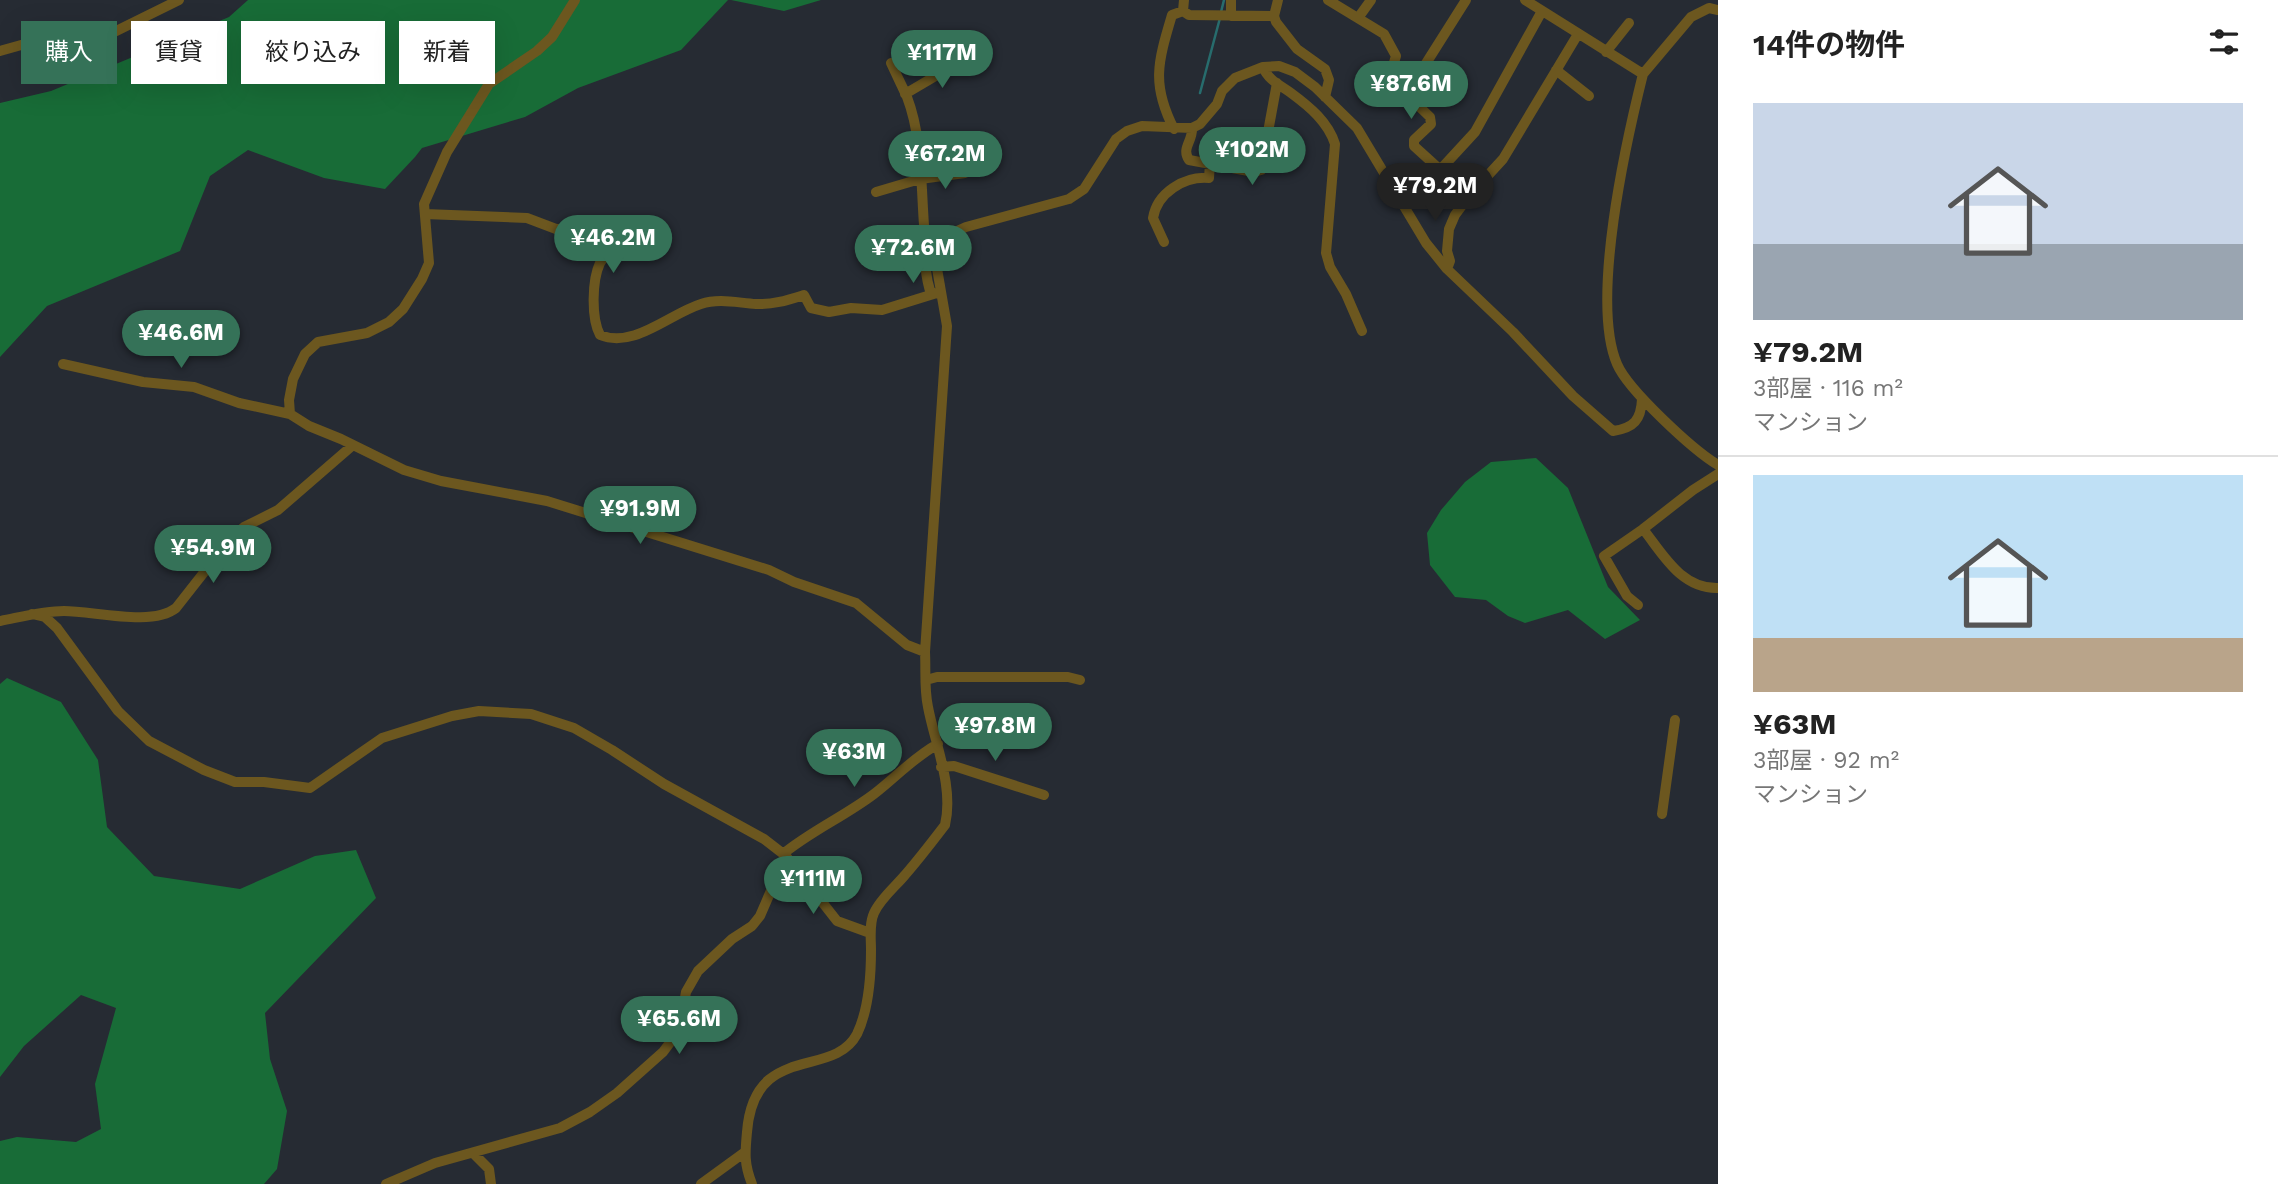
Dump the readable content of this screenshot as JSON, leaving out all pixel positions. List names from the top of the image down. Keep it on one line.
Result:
{"page":{"heading":"14件の物件","chip":["購入","賃貸","絞り込み","新着"],"price":["¥117M","¥87.6M","¥102M","¥67.2M","¥79.2M","¥46.2M","¥72.6M","¥46.6M","¥91.9M","¥54.9M","¥97.8M","¥63M","¥111M","¥65.6M"],"list":[{"name":"¥79.2M","note":"3部屋 · 116 m² · マンション"},{"name":"¥63M","note":"3部屋 · 92 m² · マンション"}]}}
